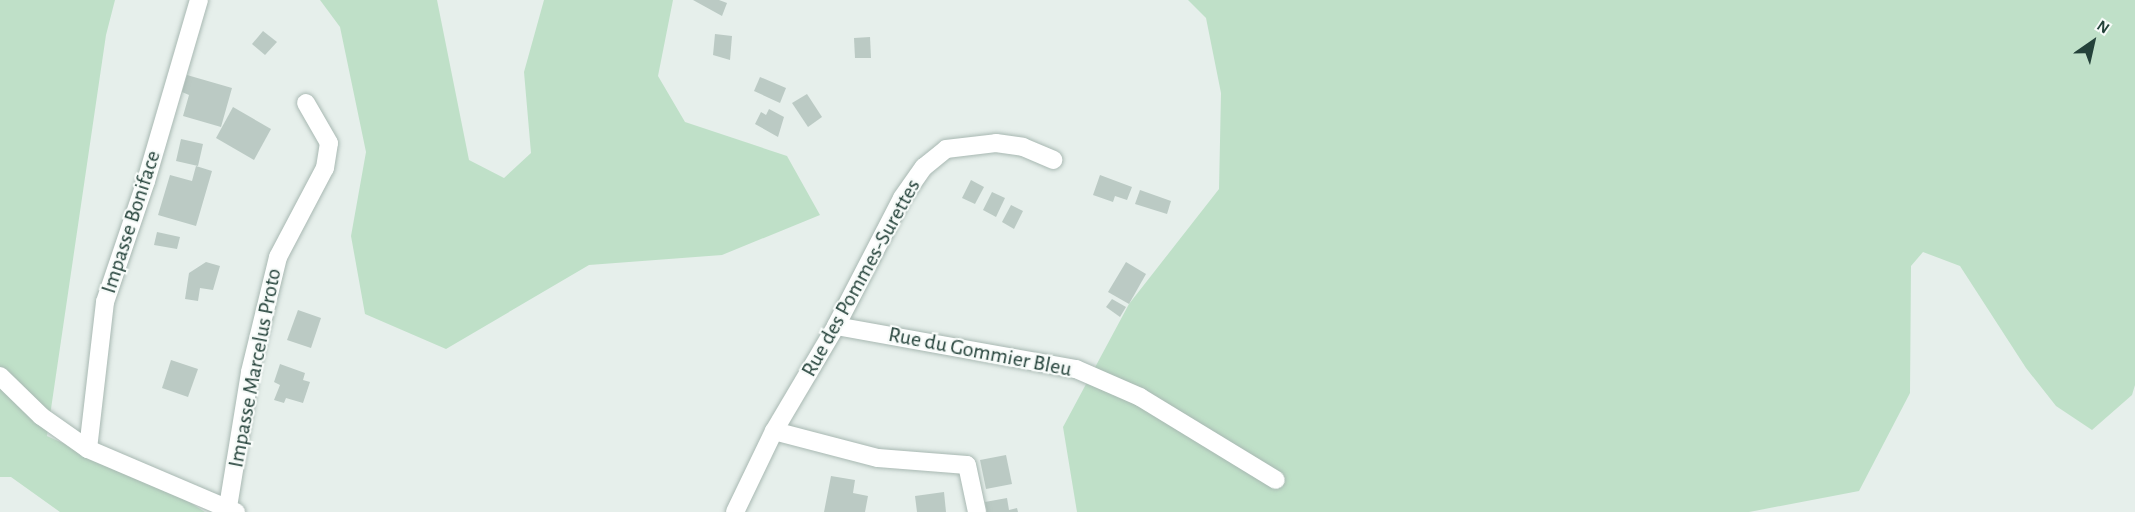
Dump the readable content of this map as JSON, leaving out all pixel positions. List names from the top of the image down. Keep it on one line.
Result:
{"streets":{"street":["Impasse Boniface","Rue des Pommes-Surettes","Rue du Gommier Bleu","Impasse Marcelus Proto"]},"crossings":[["Rue des Pommes-Surettes","Rue du Gommier Bleu"]],"north":"top right"}
